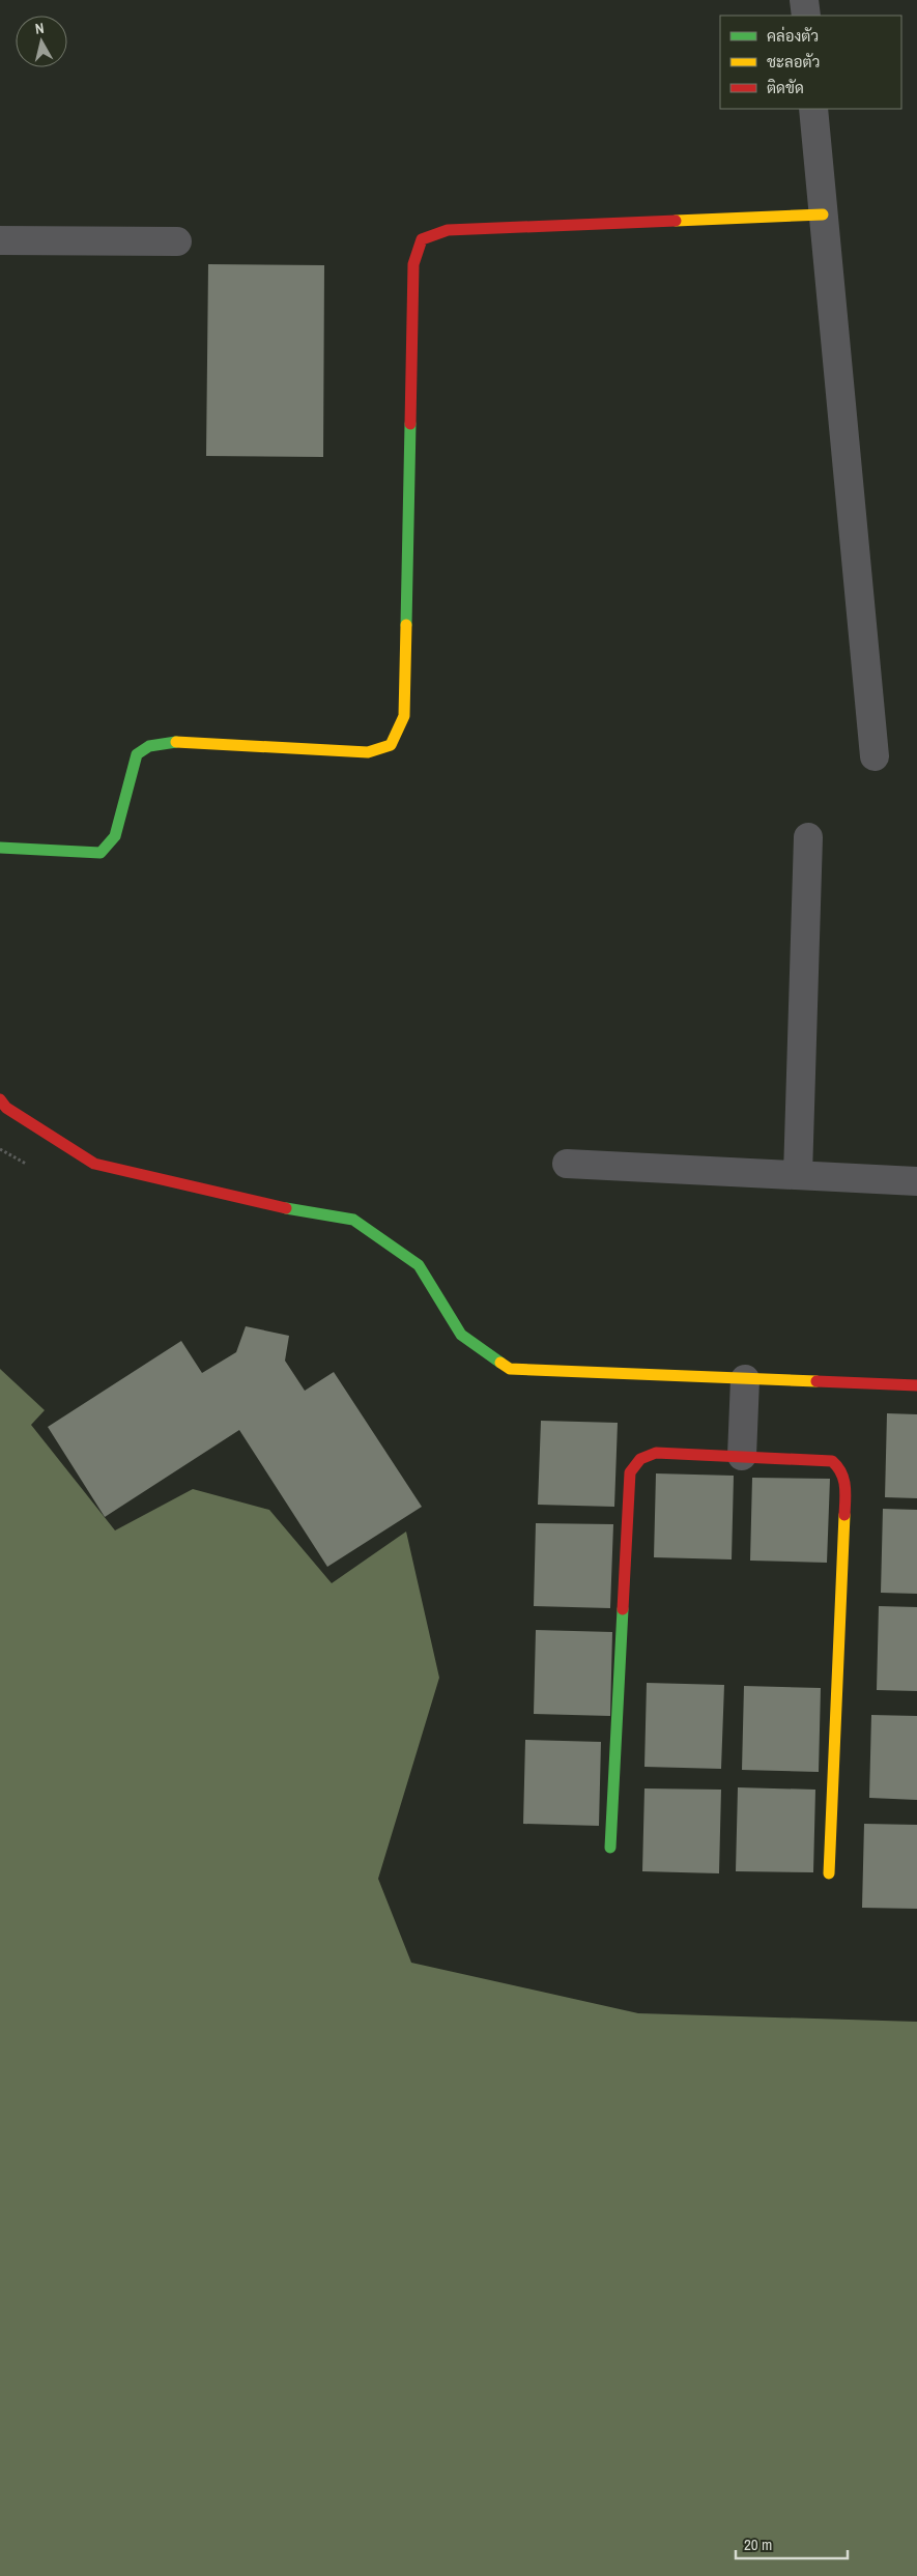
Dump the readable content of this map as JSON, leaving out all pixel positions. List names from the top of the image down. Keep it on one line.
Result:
{"legend":["คล่องตัว","ชะลอตัว","ติดขัด"],"scale_bar":"20 m","north":"top"}
